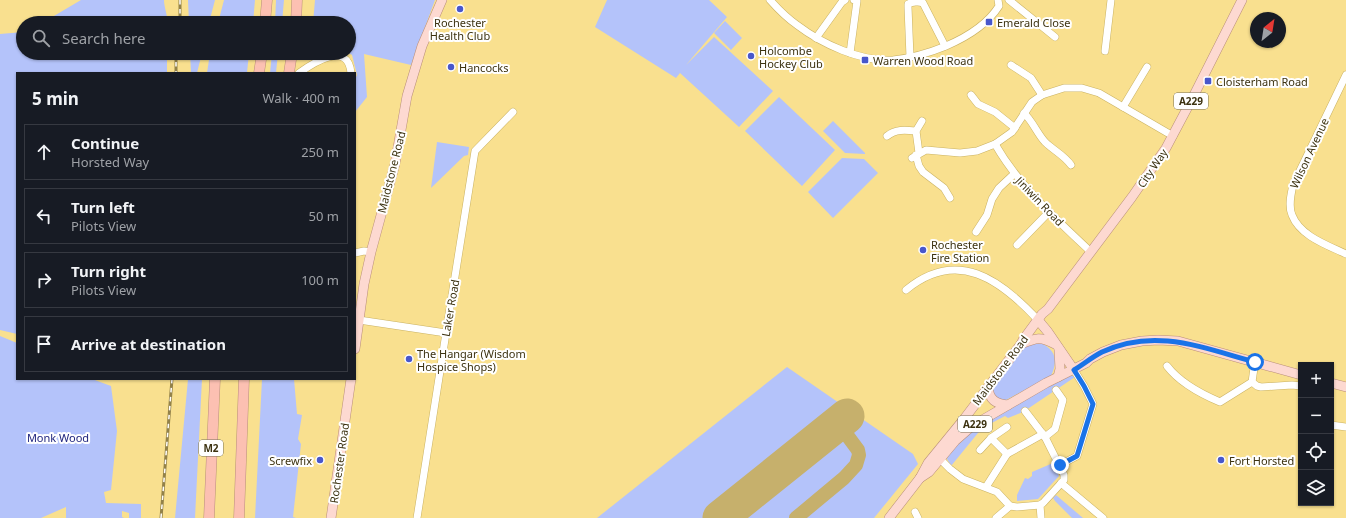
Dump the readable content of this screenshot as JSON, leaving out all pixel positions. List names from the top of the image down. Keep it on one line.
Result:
{"streets":{"highway":["M2"],"main road":["A229","City Way","Maidstone Road","Rochester Road"],"street":["Wilson Avenue","Jiniwin Road","Laker Road"]},"crossings":[["City Way","Maidstone Road"],["City Way","Jiniwin Road"]],"parks":["Monk Wood"],"places":{"other":["Rochester Health Club","Holcombe Hockey Club","Hancocks","Rochester Fire Station","The Hangar (Wisdom Hospice Shops)","Screwfix","Fort Horsted"],"transit":["Emerald Close","Warren Wood Road","Cloisterham Road"]},"north":"top right","page":{"search":"Search here","heading":["5 min","Walk · 400 m"],"list":[["Continue","Horsted Way","250 m"],["Turn left","Pilots View","50 m"],["Turn right","Pilots View","100 m"],"Arrive at destination"],"map_buttons":["+","−"]}}
